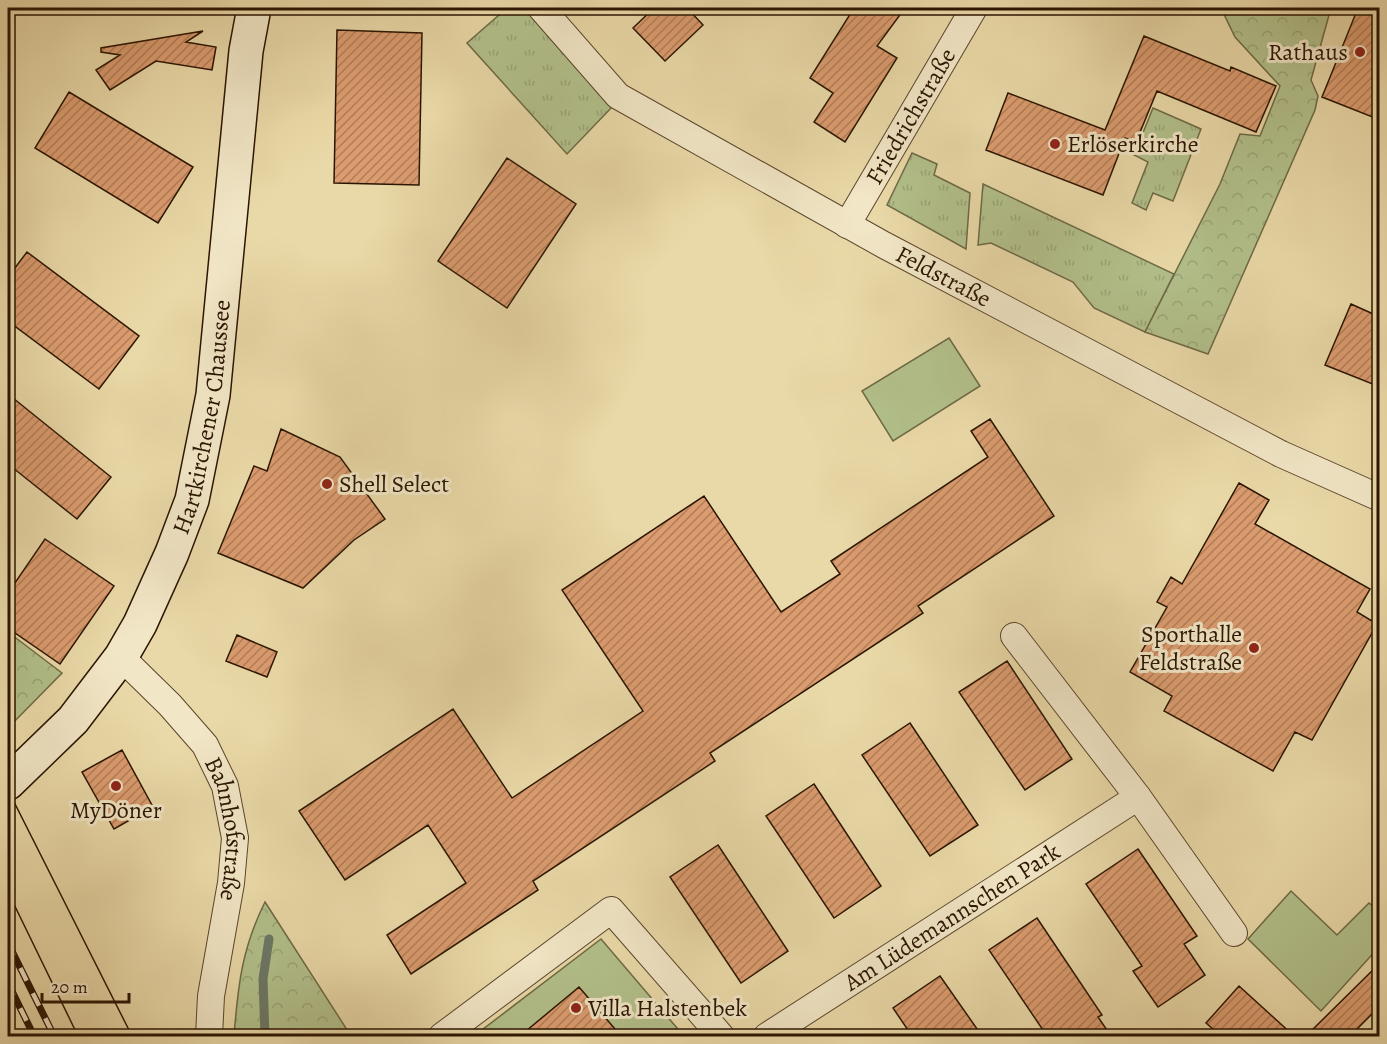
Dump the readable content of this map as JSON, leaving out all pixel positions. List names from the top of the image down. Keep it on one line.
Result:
{"streets":{"main road":["Hartkirchener Chaussee"],"street":["Friedrichstraße","Feldstraße","Bahnhofstraße","Am Lüdemannschen Park"]},"crossings":[["Friedrichstraße","Feldstraße"],["Hartkirchener Chaussee","Bahnhofstraße"]],"places":["Rathaus","Erlöserkirche","Shell Select","Sporthalle Feldstraße","MyDöner","Villa Halstenbek"],"scale_bar":"20 m"}
